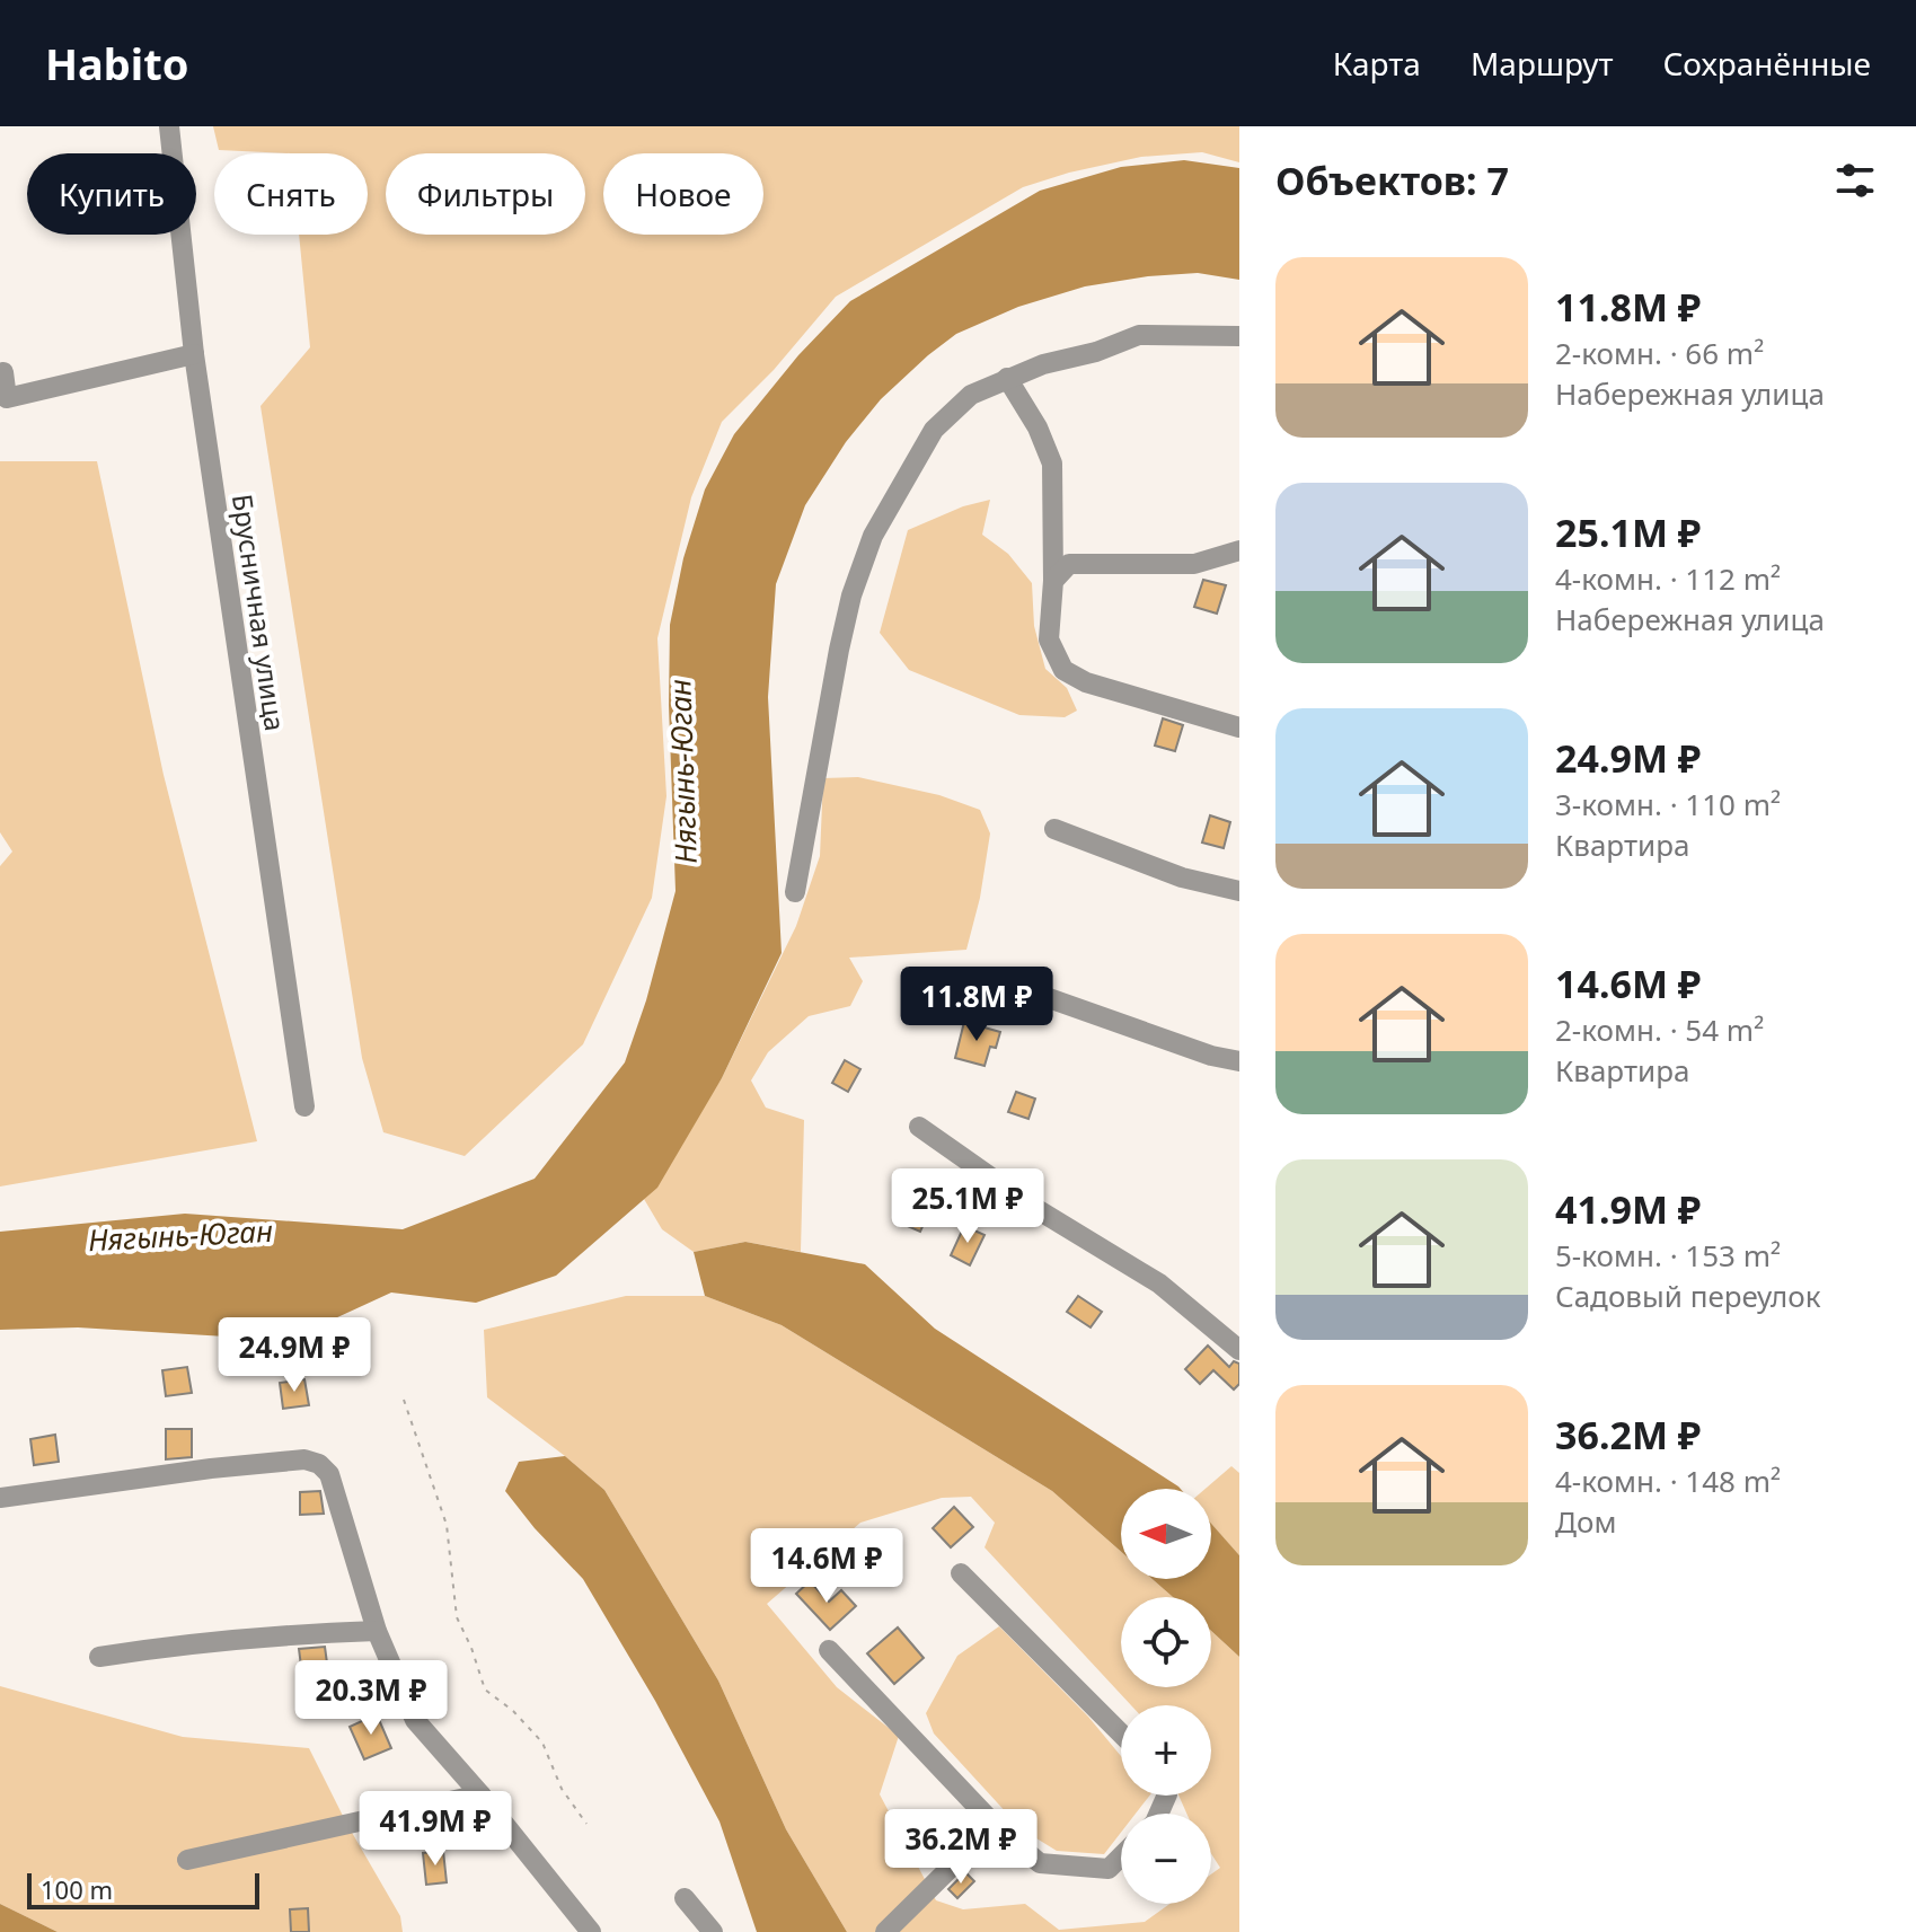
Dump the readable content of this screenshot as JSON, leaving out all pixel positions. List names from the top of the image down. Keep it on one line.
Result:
{"streets":{"street":["Брусничная улица"]},"water":["Нягынь-Юган"],"scale_bar":"100 m","north":"left","page":{"header":"Habito","nav":["Карта","Маршрут","Сохранённые"],"heading":"Объектов: 7","chip":["Купить","Снять","Фильтры","Новое"],"list":[{"name":"11.8M ₽","note":"2-комн. · 66 m² · Набережная улица"},{"name":"25.1M ₽","note":"4-комн. · 112 m² · Набережная улица"},{"name":"24.9M ₽","note":"3-комн. · 110 m² · Квартира"},{"name":"14.6M ₽","note":"2-комн. · 54 m² · Квартира"},{"name":"41.9M ₽","note":"5-комн. · 153 m² · Садовый переулок"},{"name":"36.2M ₽","note":"4-комн. · 148 m² · Дом"}],"price":["11.8M ₽","25.1M ₽","24.9M ₽","14.6M ₽","20.3M ₽","41.9M ₽","36.2M ₽"],"map_buttons":["+","−"],"scale":"100 m"}}
